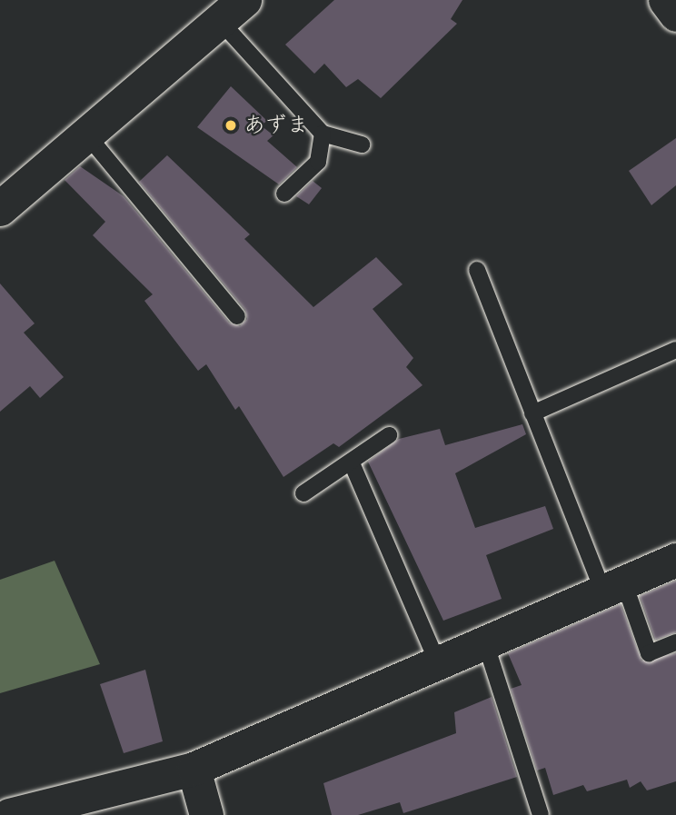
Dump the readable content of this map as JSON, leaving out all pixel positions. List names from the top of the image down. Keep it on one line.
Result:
{"places":["あずま"]}
